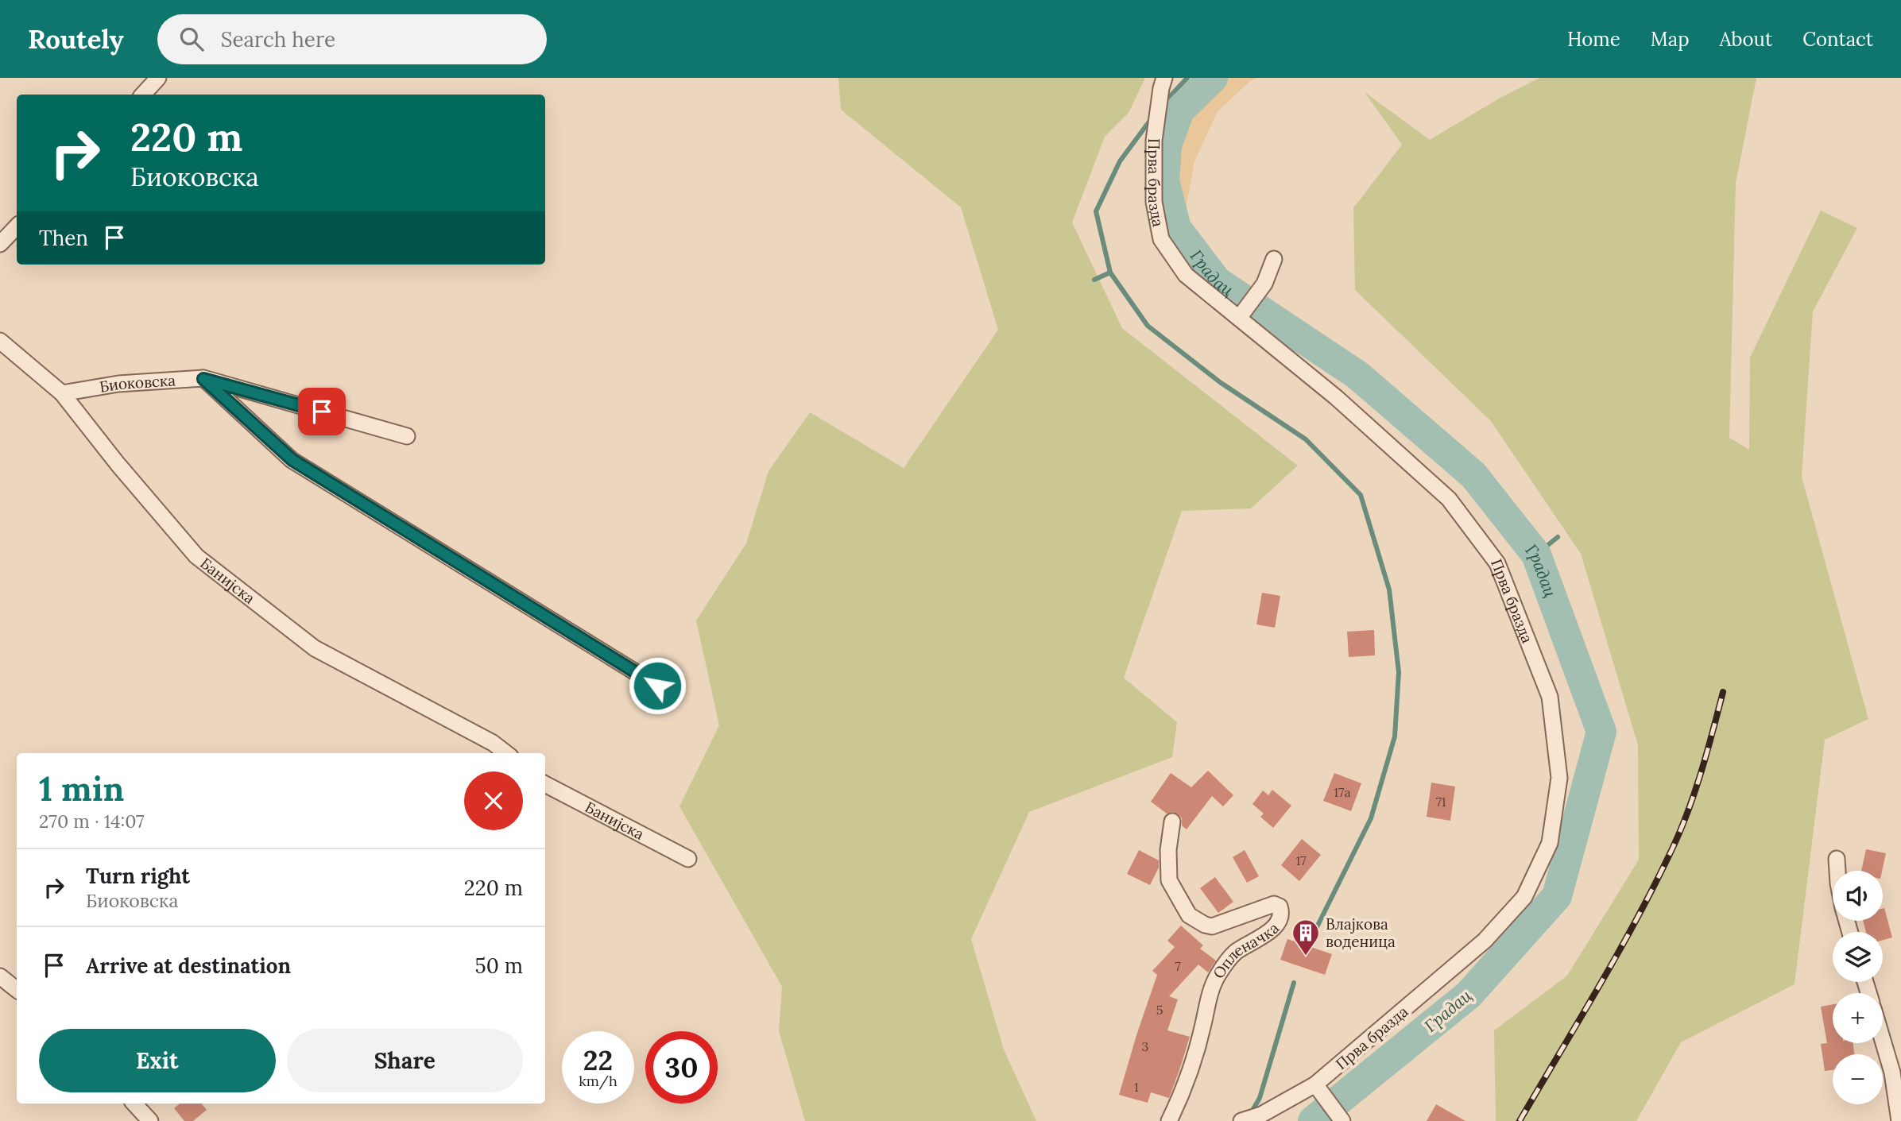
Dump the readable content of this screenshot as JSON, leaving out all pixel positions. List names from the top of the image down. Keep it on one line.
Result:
{"streets":{"street":["Прва бразда","Биоковска","Банијска","Опленачка"]},"crossings":[["Биоковска","Банијска"]],"water":["Градац"],"places":{"building":["Влајкова воденица"]},"house_numbers":["17a","71","17","7","5","3","1"],"page":{"header":"Routely","search":"Search here","nav":["Home","Map","About","Contact"],"turn":["220 m","Биоковска"],"then":"Then","heading":["1 min","270 m · 14:07"],"list":[{"name":"Turn right","note":"Биоковска","value":"220 m"},{"name":"Arrive at destination","value":"50 m"}],"map_buttons":["+","−"],"buttons":["Exit","Share"],"speed":"22 km/h","limit":"30"}}
